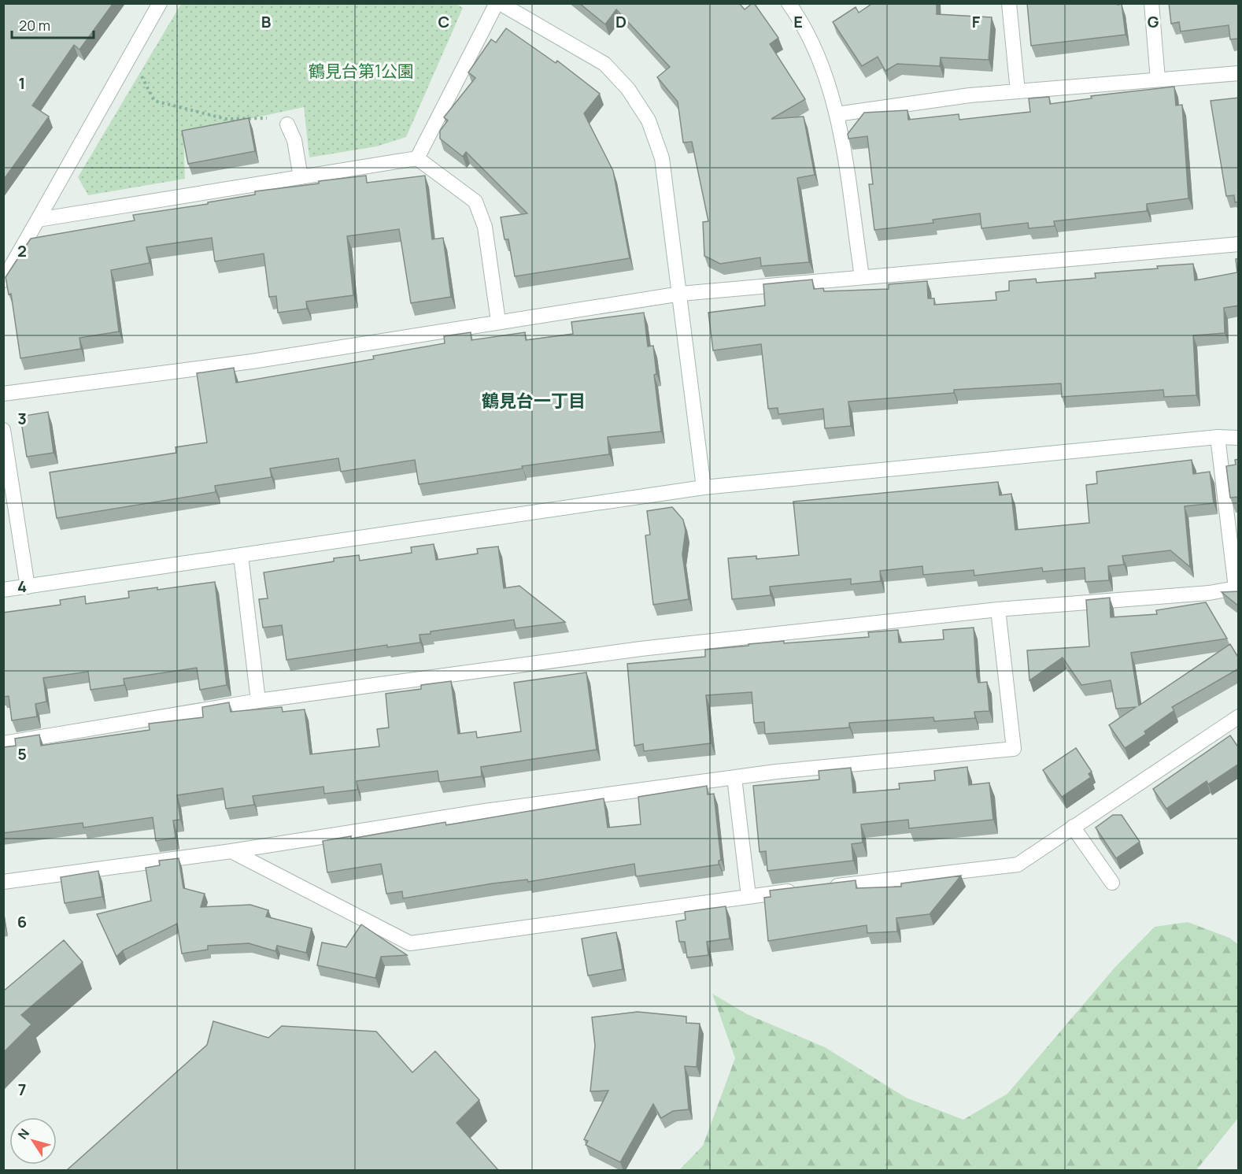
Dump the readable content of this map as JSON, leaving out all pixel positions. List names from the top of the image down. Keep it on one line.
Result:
{"districts":["鶴見台一丁目"],"parks":["鶴見台第1公園"],"scale_bar":"20 m","north":"top left","grid":{"columns":["B","C","D","E","F","G"],"rows":["1","2","3","4","5","6","7"]}}
